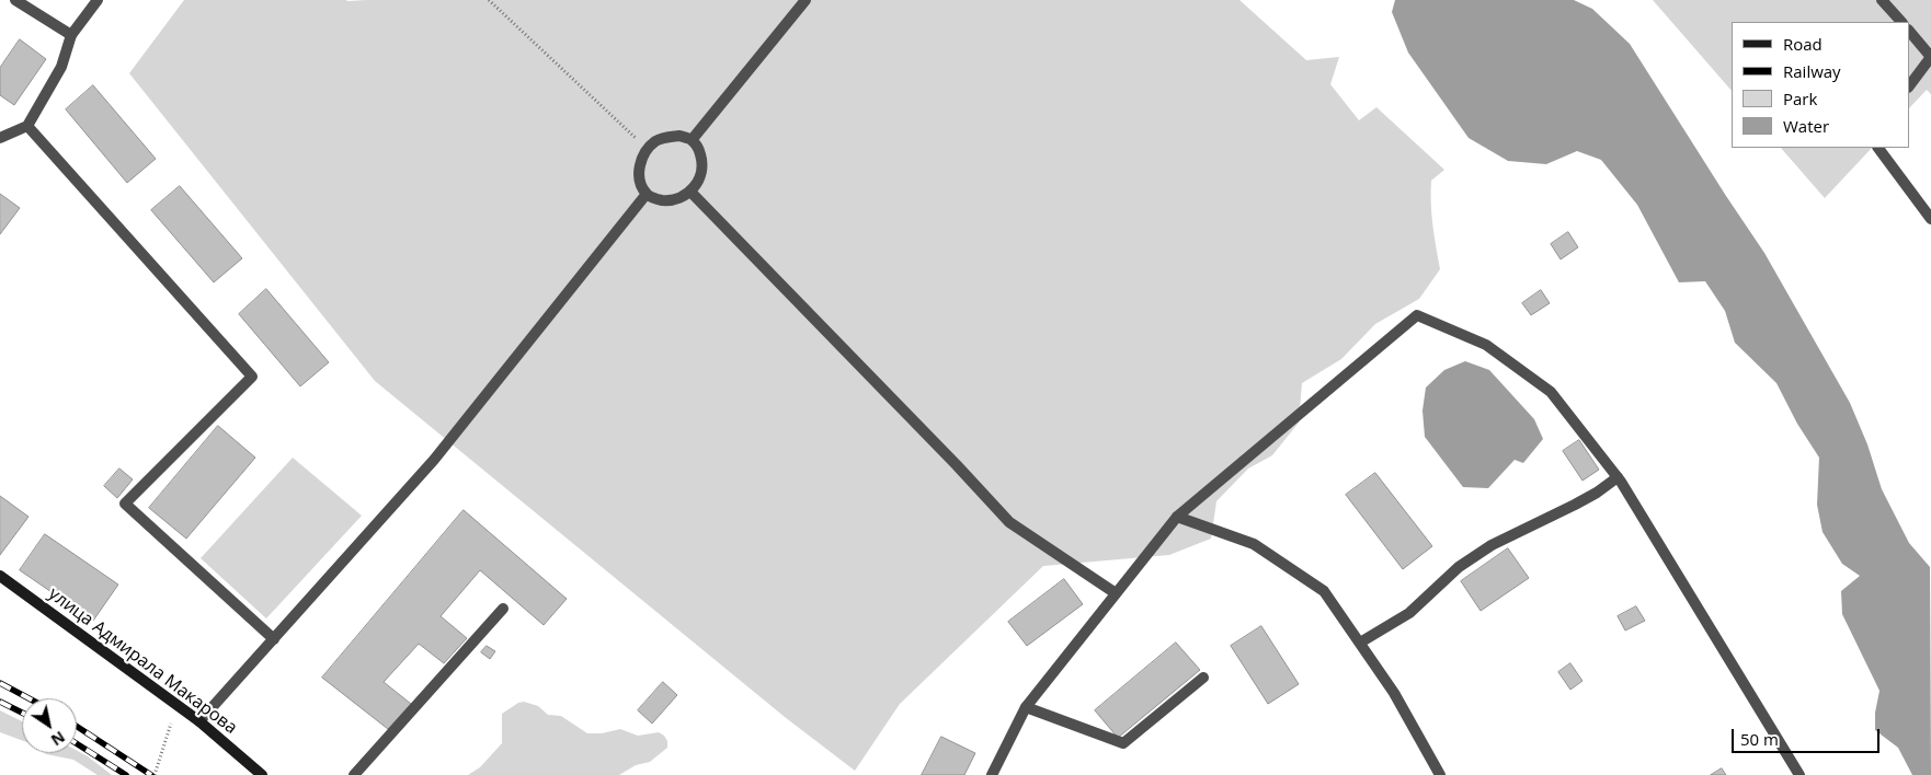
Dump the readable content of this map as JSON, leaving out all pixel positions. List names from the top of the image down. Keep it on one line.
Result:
{"streets":{"street":["улица Адмирала Макарова"]},"legend":["Road","Railway","Park","Water"],"scale_bar":"50 m","north":"bottom right"}
